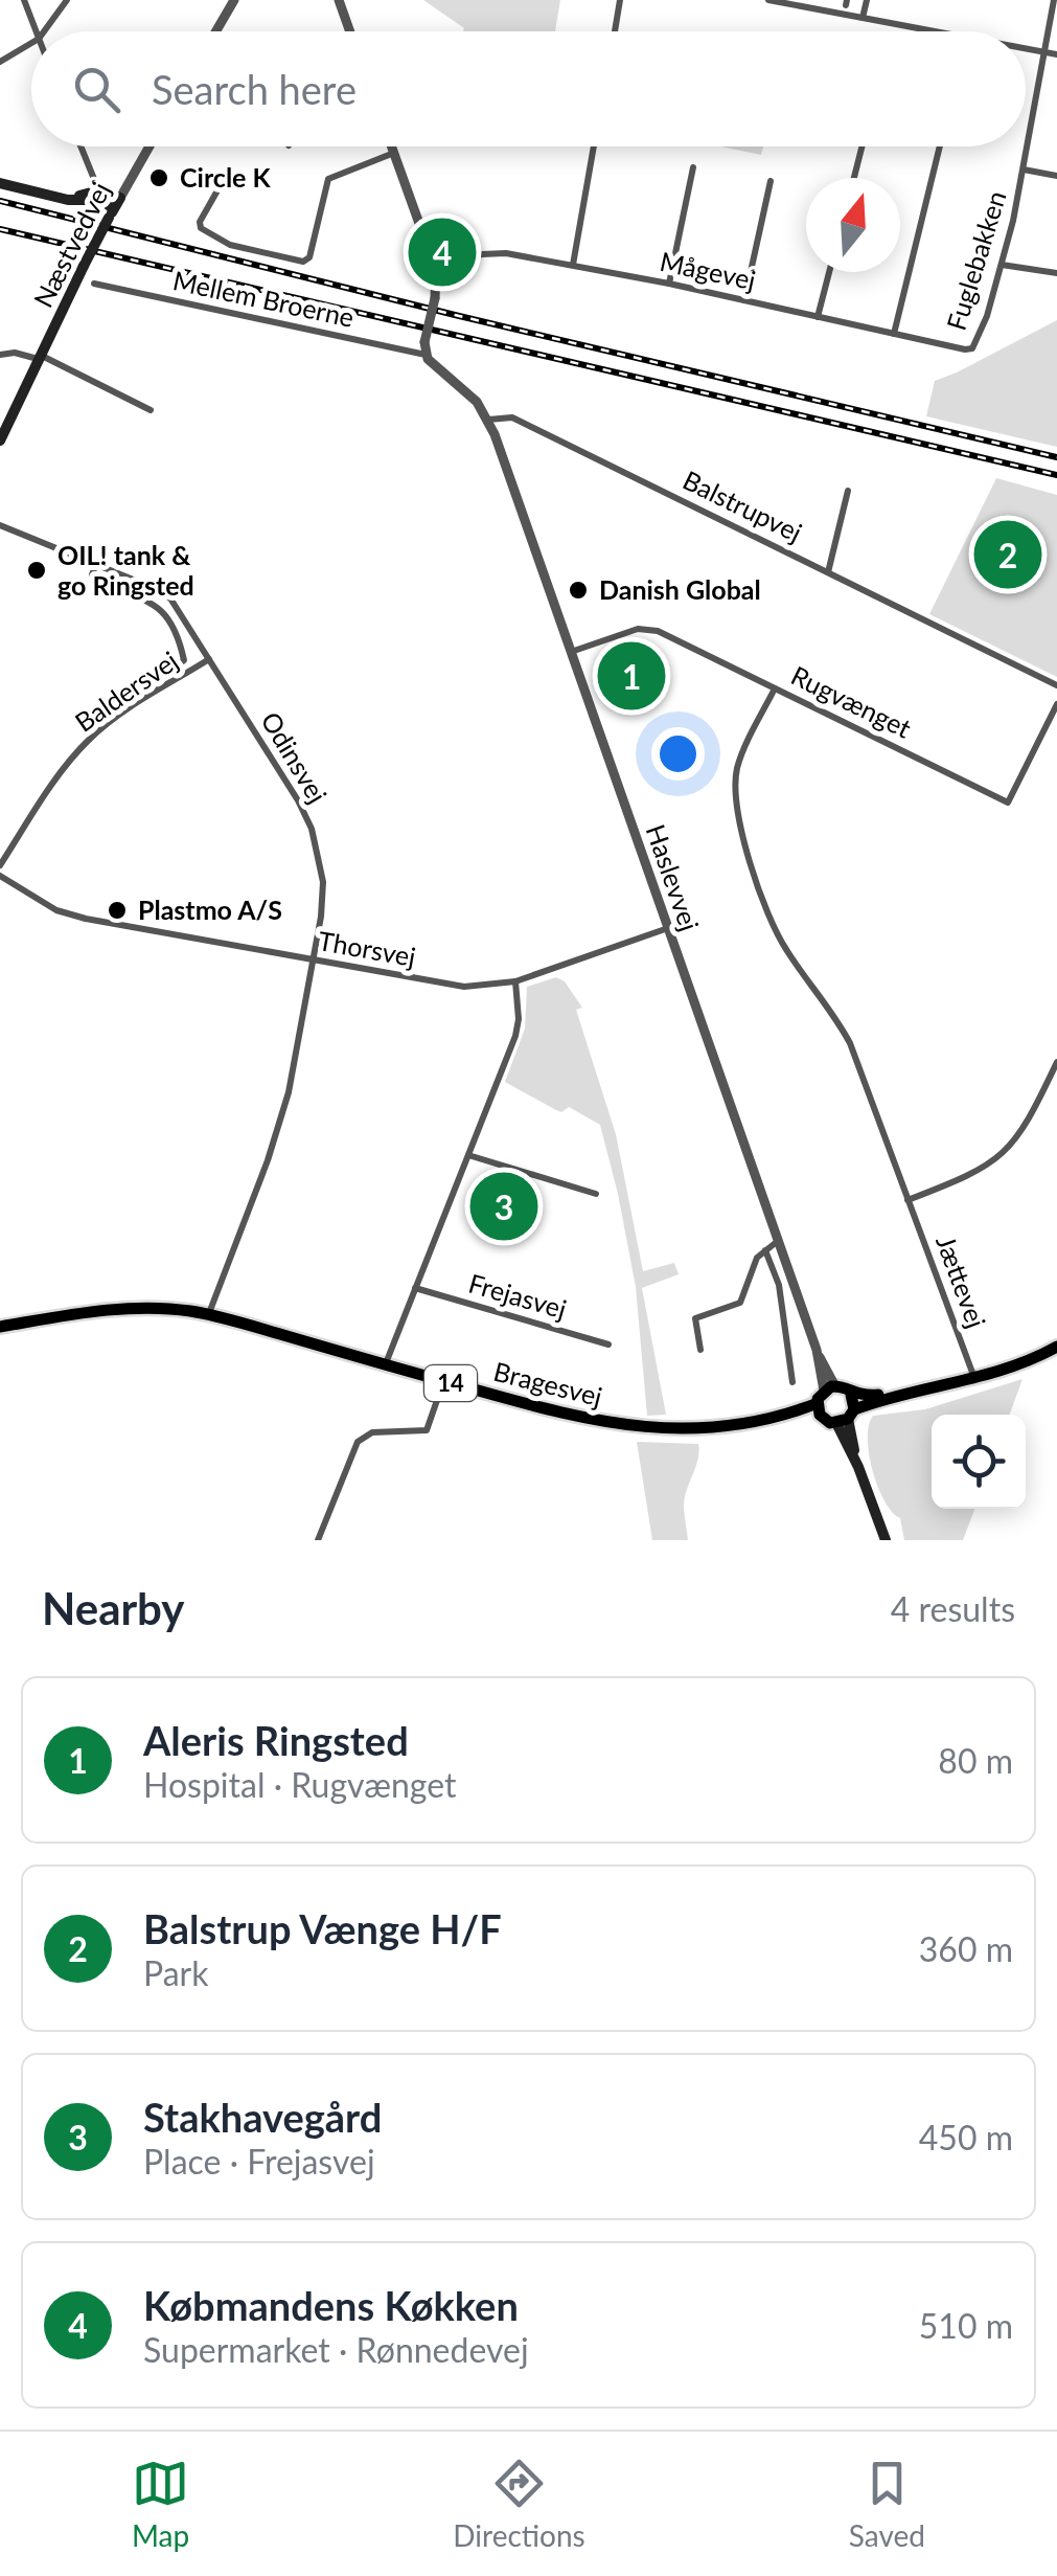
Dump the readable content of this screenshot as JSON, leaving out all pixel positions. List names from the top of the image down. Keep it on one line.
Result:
{"streets":{"main road":["Næstvedvej","14","Bragesvej"],"street":["Fuglebakken","Mågevej","Mellem Broerne","Balstrupvej","Baldersvej","Rugvænget","Odinsvej","Haslevvej","Thorsvej","Jættevej","Frejasvej"]},"crossings":[["Fuglebakken","Mågevej"],["Balstrupvej","Haslevvej"],["Baldersvej","Odinsvej"],["Rugvænget","Haslevvej"],["Rugvænget","Jættevej"],["Odinsvej","Thorsvej"],["Odinsvej","Bragesvej"],["Haslevvej","Thorsvej"],["Haslevvej","14"],["Haslevvej","Bragesvej"],["14","Bragesvej"]],"places":["Circle K","OIL! tank & go Ringsted","Danish Global","Plastmo A/S"],"north":"top","page":{"search":"Search here","pins":["4","2","1","3"],"heading":["Nearby","4 results"],"list":[{"mark":"1","name":"Aleris Ringsted","note":"Hospital · Rugvænget","value":"80 m"},{"mark":"2","name":"Balstrup Vænge H/F","note":"Park","value":"360 m"},{"mark":"3","name":"Stakhavegård","note":"Place · Frejasvej","value":"450 m"},{"mark":"4","name":"Købmandens Køkken","note":"Supermarket · Rønnedevej","value":"510 m"}],"nav":["Map","Directions","Saved"]}}
